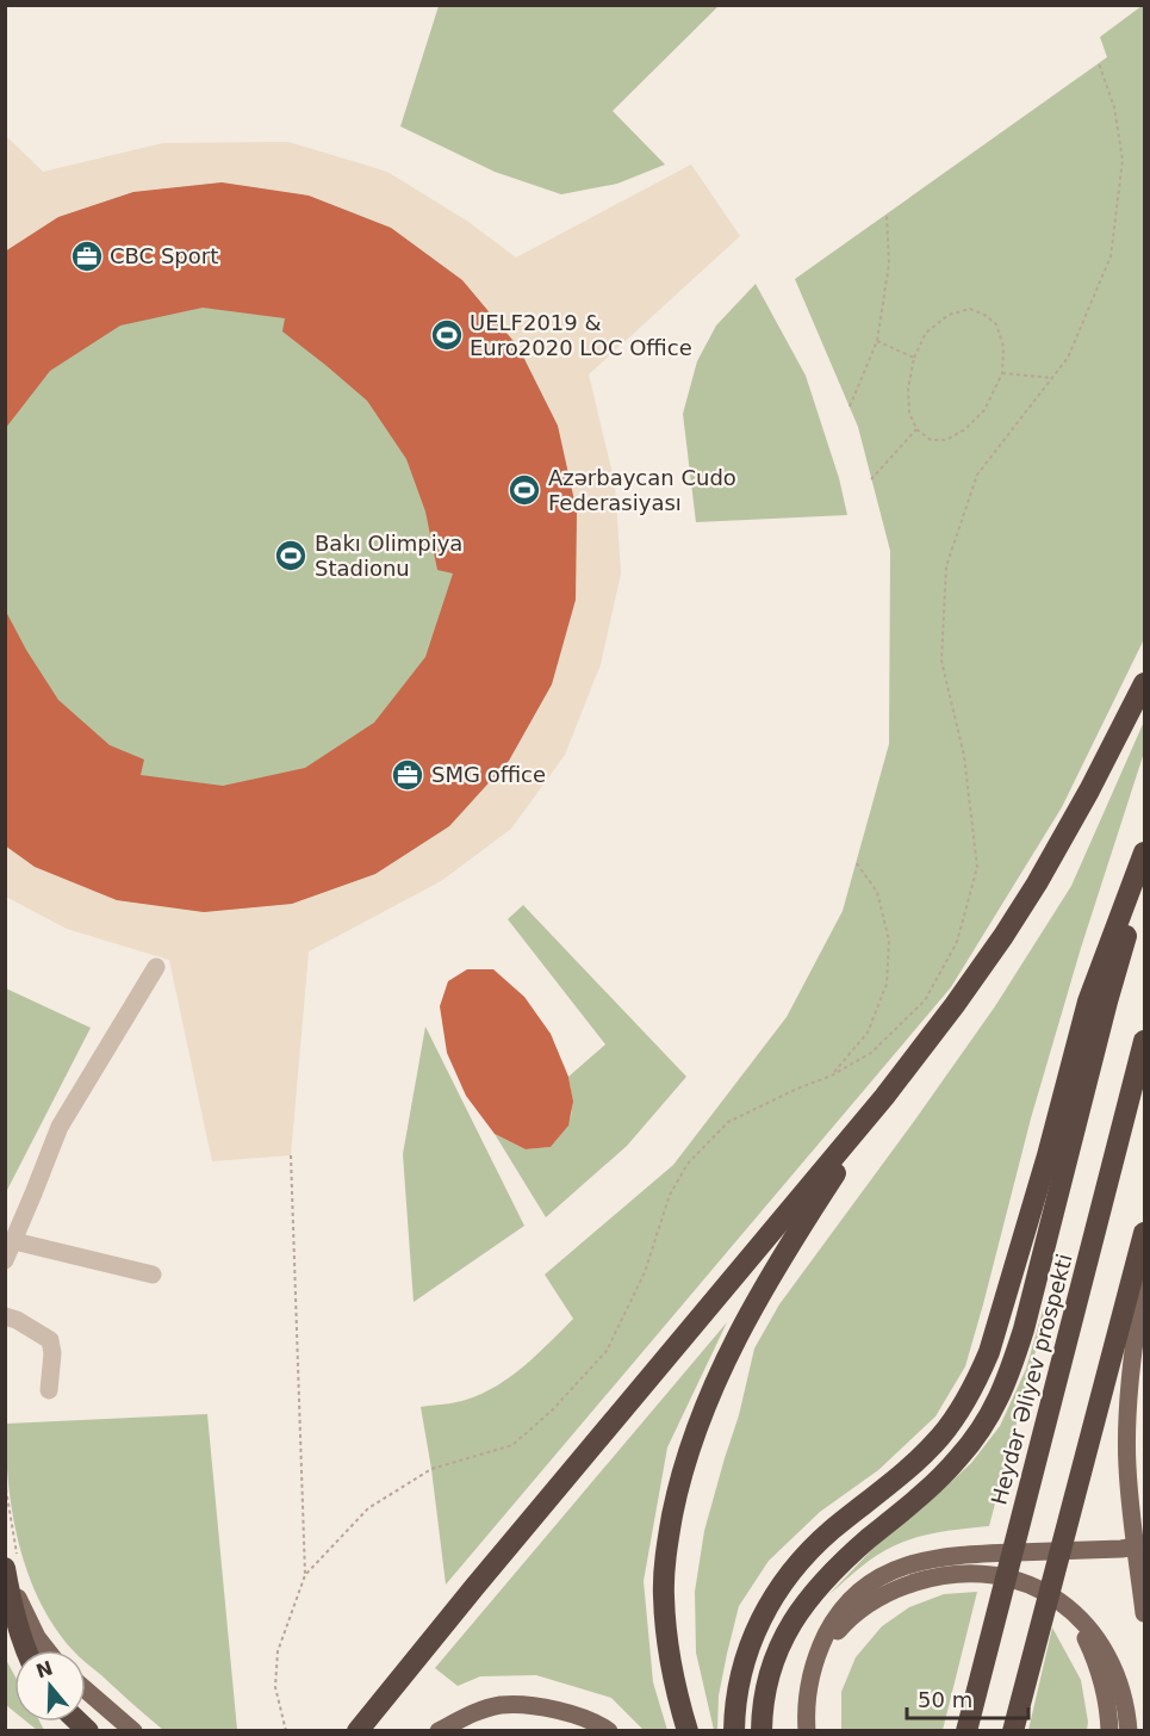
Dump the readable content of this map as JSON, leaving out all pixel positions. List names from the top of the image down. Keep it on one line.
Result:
{"streets":{"highway":["Heydər Əliyev prospekti"]},"places":{"office":["CBC Sport","SMG office"],"sports":["UELF2019 & Euro2020 LOC Office","Azərbaycan Cudo Federasiyası","Bakı Olimpiya Stadionu"]},"scale_bar":"50 m","north":"top"}
